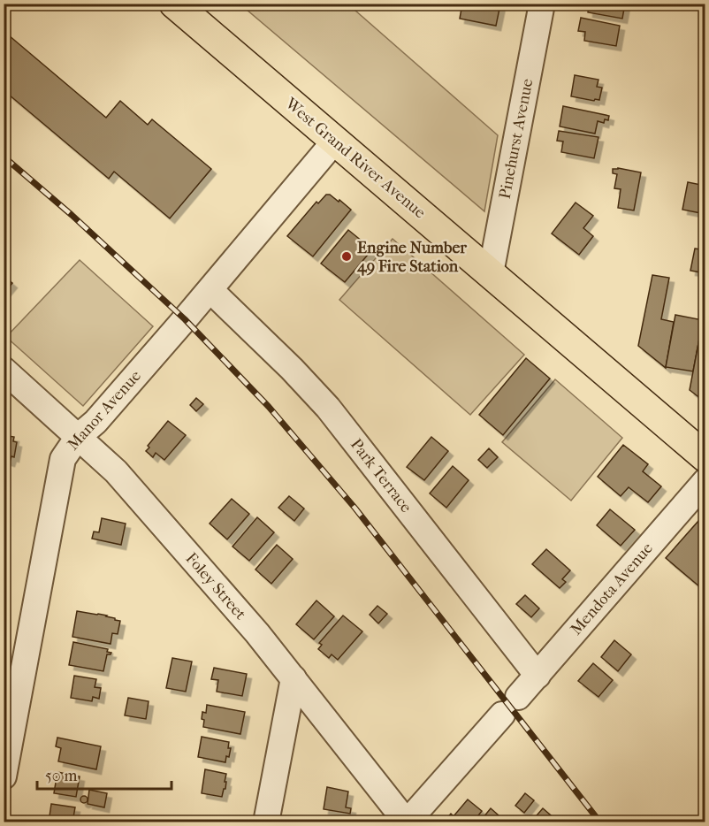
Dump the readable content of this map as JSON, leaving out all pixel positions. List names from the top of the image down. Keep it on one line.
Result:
{"streets":{"main road":["West Grand River Avenue"],"street":["Pinehurst Avenue","Manor Avenue","Park Terrace","Foley Street","Mendota Avenue"]},"crossings":[["Pinehurst Avenue","West Grand River Avenue"],["West Grand River Avenue","Manor Avenue"],["Manor Avenue","Park Terrace"],["Manor Avenue","Foley Street"],["Park Terrace","Mendota Avenue"],["Foley Street","Mendota Avenue"]],"places":["Engine Number 49 Fire Station"],"scale_bar":"50 m"}
